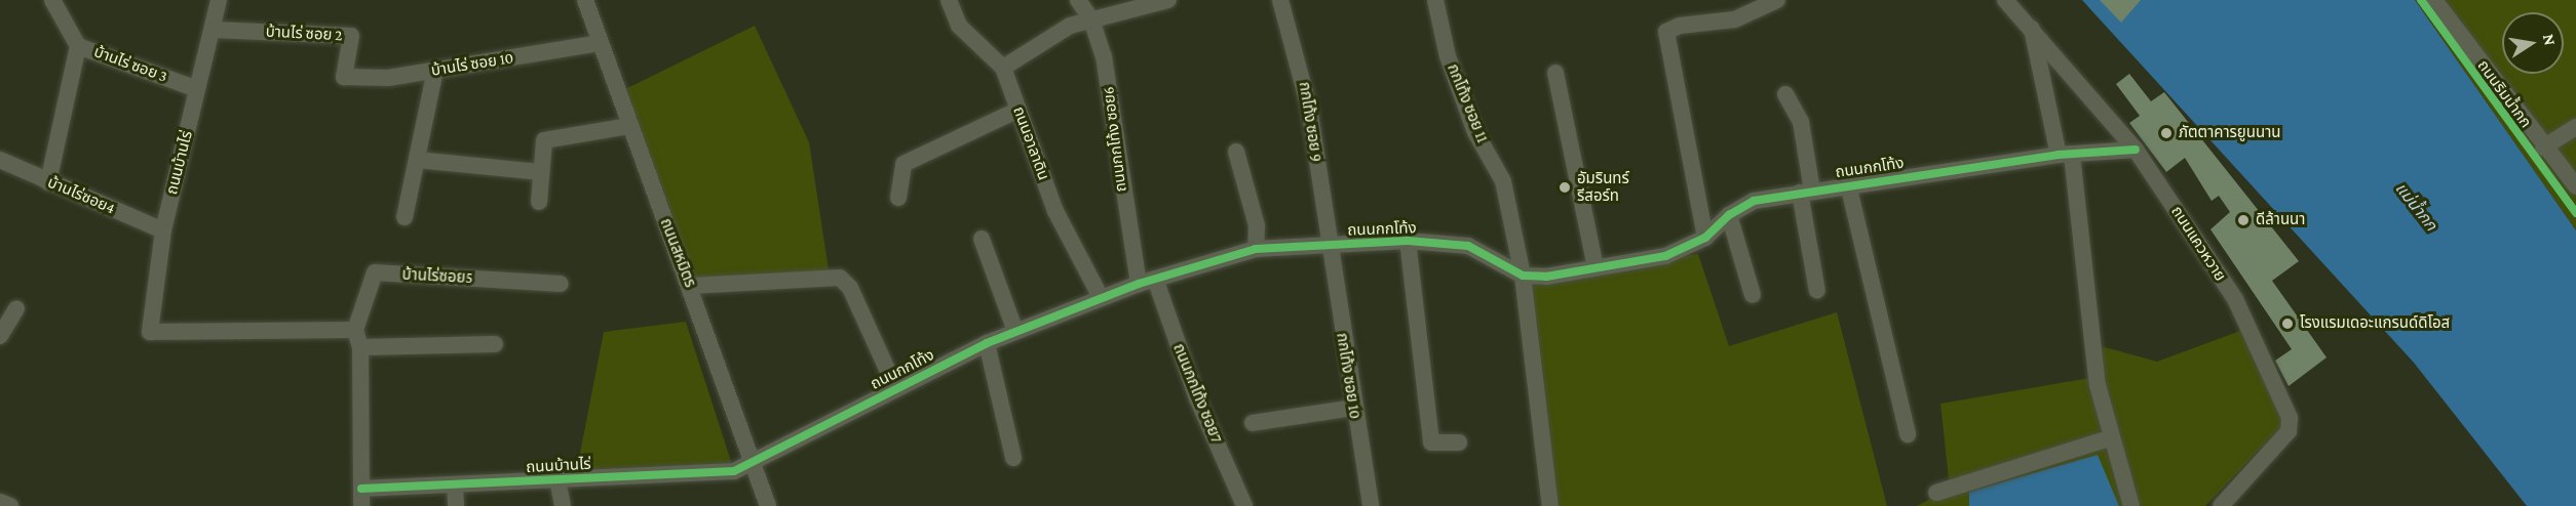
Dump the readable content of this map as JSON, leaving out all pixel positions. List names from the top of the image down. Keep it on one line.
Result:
{"streets":{"street":["บ้านไร่ ซอย 2","บ้านไร่ ซอย 3","บ้านไร่ ซอย 10","ถนนริมน้ำกก","กกโท้ง ซอย 11","กกโท้ง ซอย 9","ถนนกกโท้ง ซอย6","ถนนอาลาดิน","ถนนบ้านไร่","ถนนกกโท้ง","บ้านไร่ซอย4","ถนนแควหวาย","ถนนสหมิตร","บ้านไร่ซอย5","กกโท้ง ซอย 10","ถนนกกโท้ง ซอย7"]},"crossings":[["บ้านไร่ ซอย 2","บ้านไร่ ซอย 10"],["บ้านไร่ ซอย 2","ถนนบ้านไร่"],["บ้านไร่ ซอย 3","ถนนบ้านไร่"],["บ้านไร่ ซอย 10","ถนนสหมิตร"],["กกโท้ง ซอย 11","ถนนกกโท้ง"],["กกโท้ง ซอย 9","ถนนกกโท้ง"],["กกโท้ง ซอย 9","กกโท้ง ซอย 10"],["ถนนกกโท้ง ซอย6","ถนนกกโท้ง"],["ถนนอาลาดิน","ถนนกกโท้ง"],["ถนนบ้านไร่","ถนนกกโท้ง"],["ถนนบ้านไร่","บ้านไร่ซอย4"],["ถนนบ้านไร่","ถนนสหมิตร"],["ถนนบ้านไร่","บ้านไร่ซอย5"],["ถนนกกโท้ง","ถนนแควหวาย"],["ถนนกกโท้ง","ถนนสหมิตร"],["ถนนกกโท้ง","กกโท้ง ซอย 10"],["ถนนกกโท้ง","ถนนกกโท้ง ซอย7"]],"water":["แม่น้ำกก"],"places":["ภัตตาคารยูนนาน","อัมรินทร์ รีสอร์ท","ดีล้านนา","โรงแรมเดอะแกรนด์ดิโอส"],"north":"right"}
